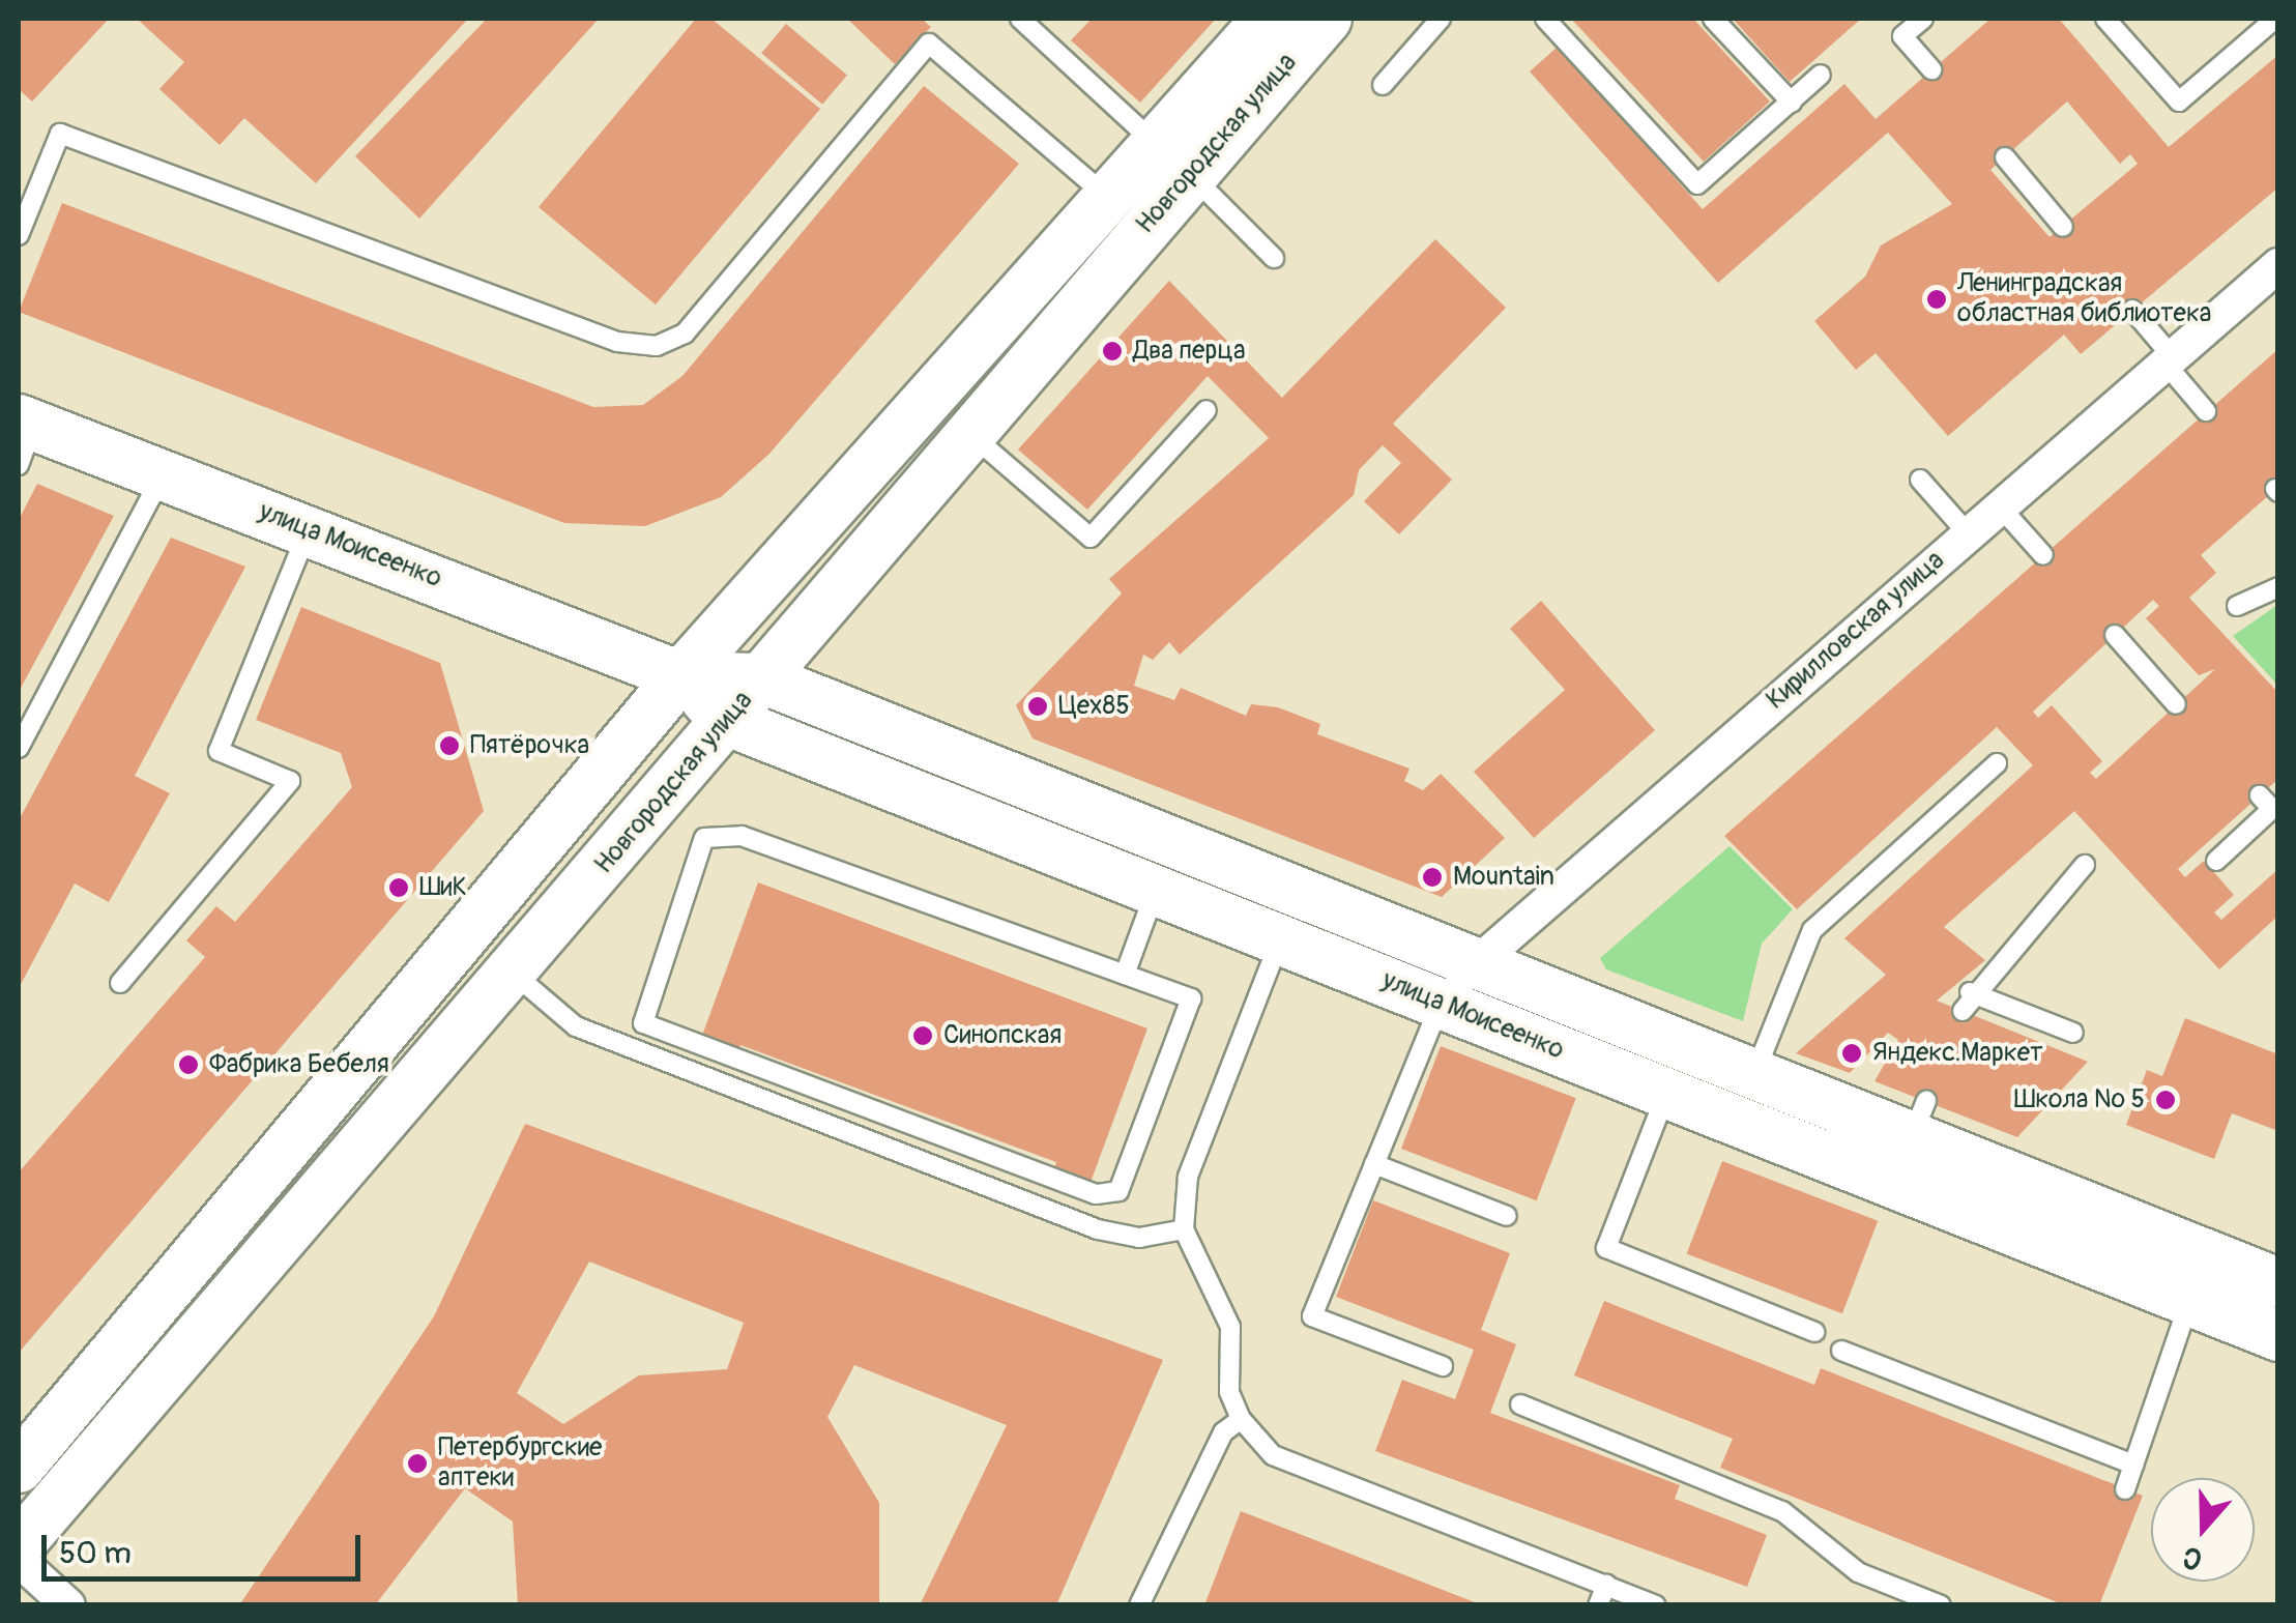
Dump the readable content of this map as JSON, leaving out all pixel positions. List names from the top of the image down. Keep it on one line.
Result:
{"streets":{"street":["Новгородская улица","улица Моисеенко","Кирилловская улица"]},"crossings":[["Новгородская улица","улица Моисеенко"],["улица Моисеенко","Кирилловская улица"]],"places":["Ленинградская областная библиотека","Два перца","Цех85","Пятёрочка","Mountain","ШиК","Синопская","Яндекс.Маркет","Фабрика Бебеля","Школа № 5","Петербургские аптеки"],"scale_bar":"50 m","north":"bottom"}
